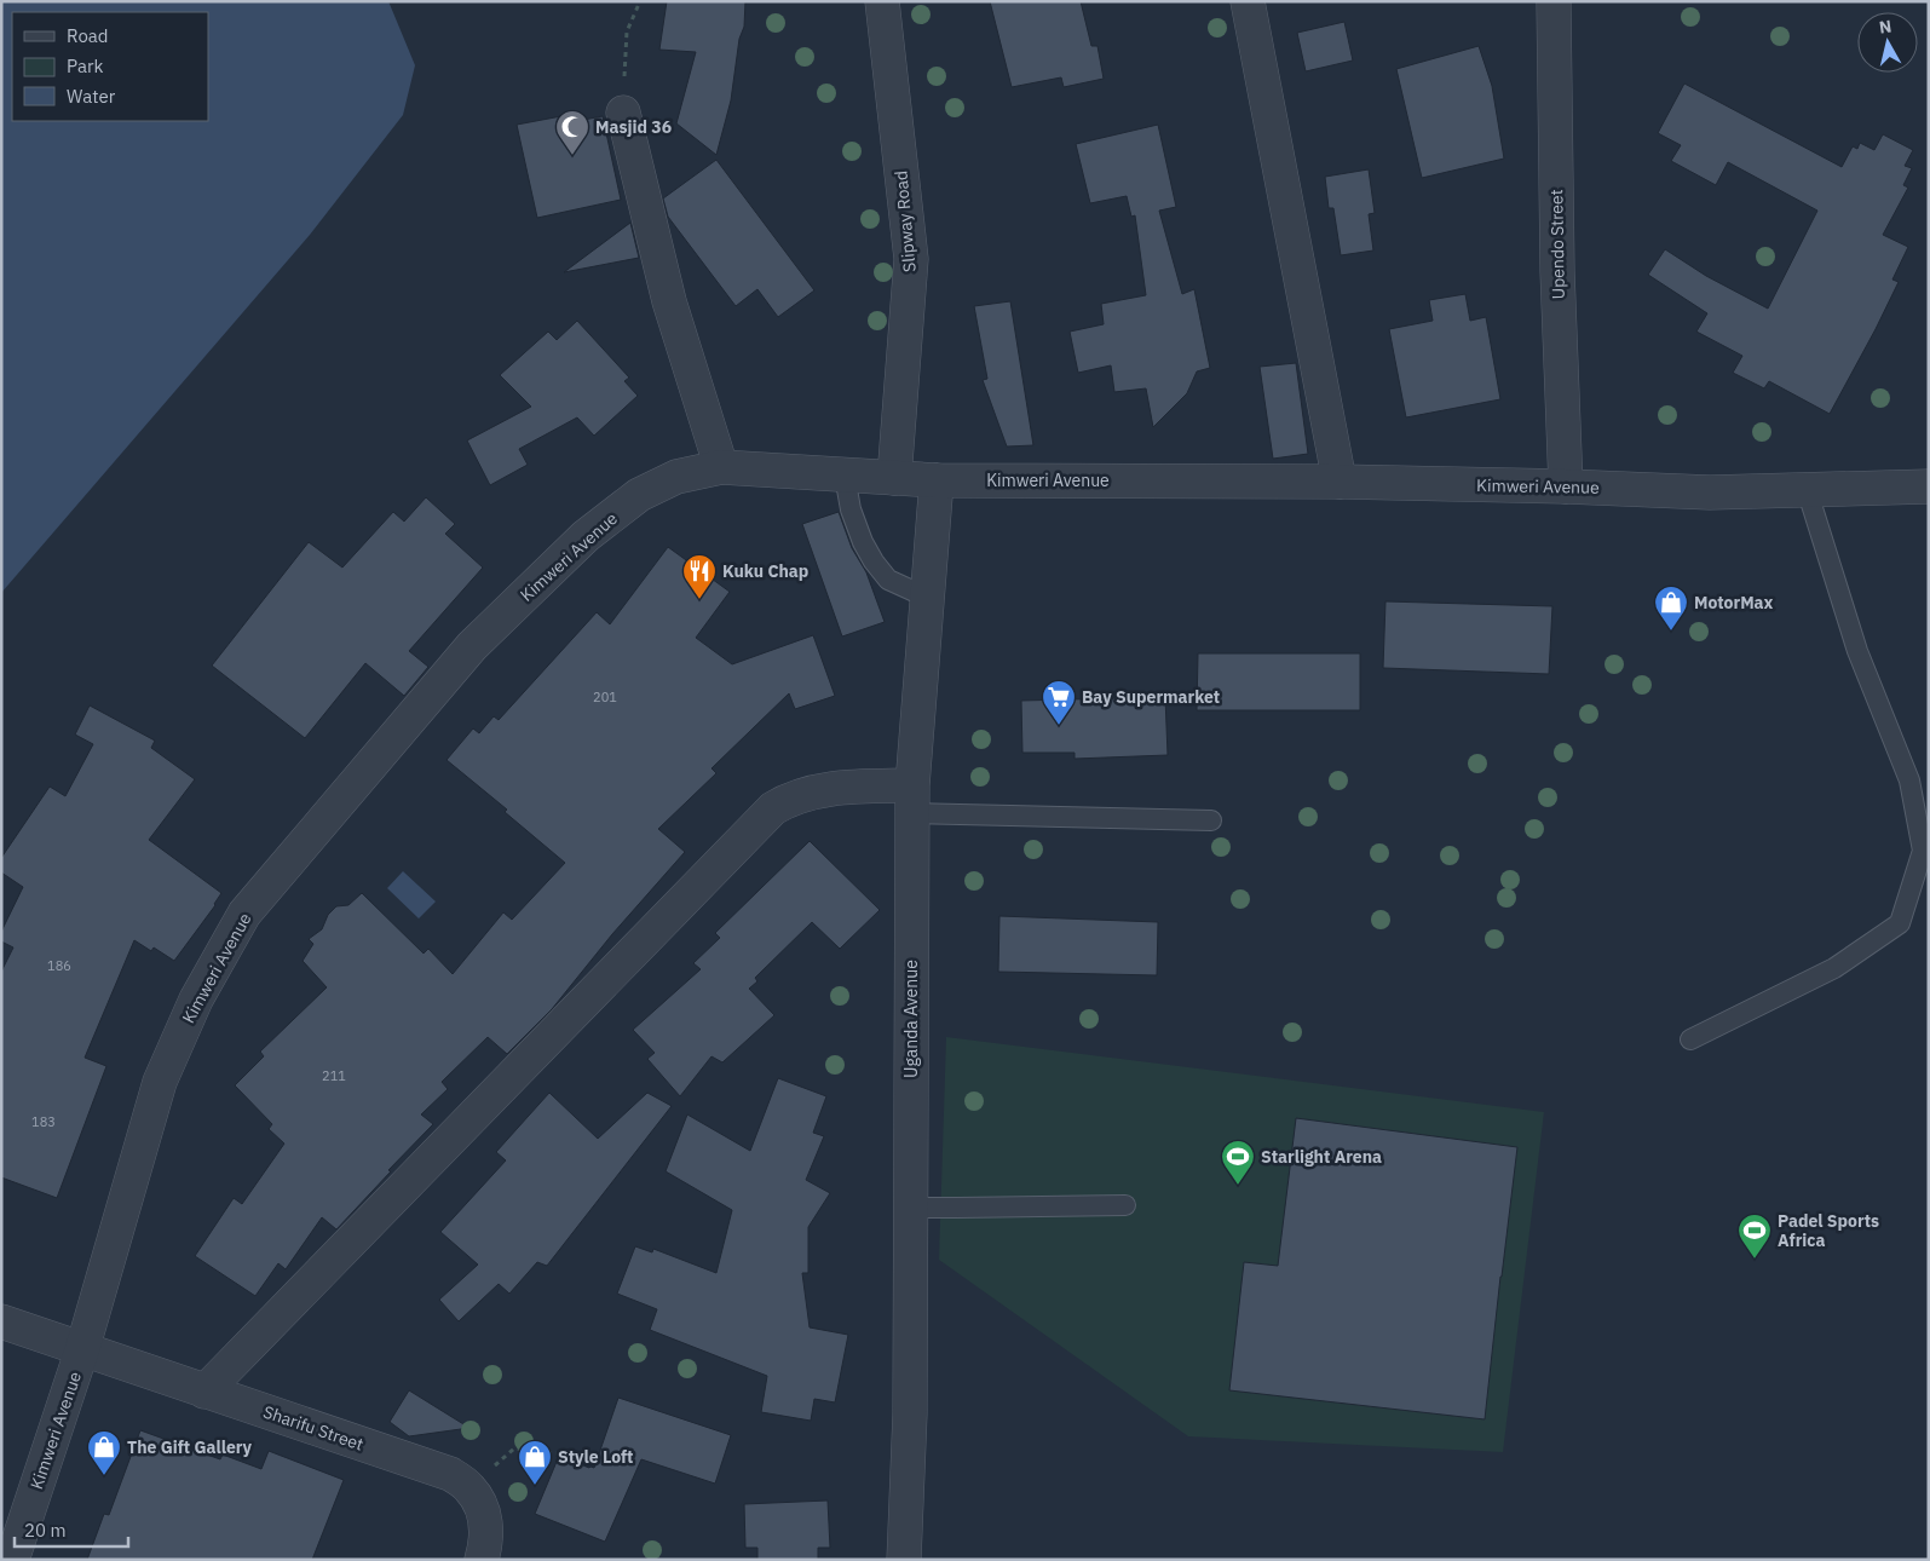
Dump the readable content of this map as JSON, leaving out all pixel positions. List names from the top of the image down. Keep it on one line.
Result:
{"streets":{"street":["Slipway Road","Upendo Street","Kimweri Avenue","Uganda Avenue","Sharifu Street"]},"crossings":[["Slipway Road","Kimweri Avenue"],["Upendo Street","Kimweri Avenue"],["Kimweri Avenue","Uganda Avenue"],["Kimweri Avenue","Sharifu Street"]],"places":{"mosque":["Masjid 36"],"restaurant":["Kuku Chap"],"shop":["MotorMax","The Gift Gallery","Style Loft"],"supermarket":["Bay Supermarket"],"sports":["Starlight Arena","Padel Sports Africa"]},"house_numbers":["201","186","211","183"],"legend":["Road","Park","Water"],"scale_bar":"20 m","north":"top"}
